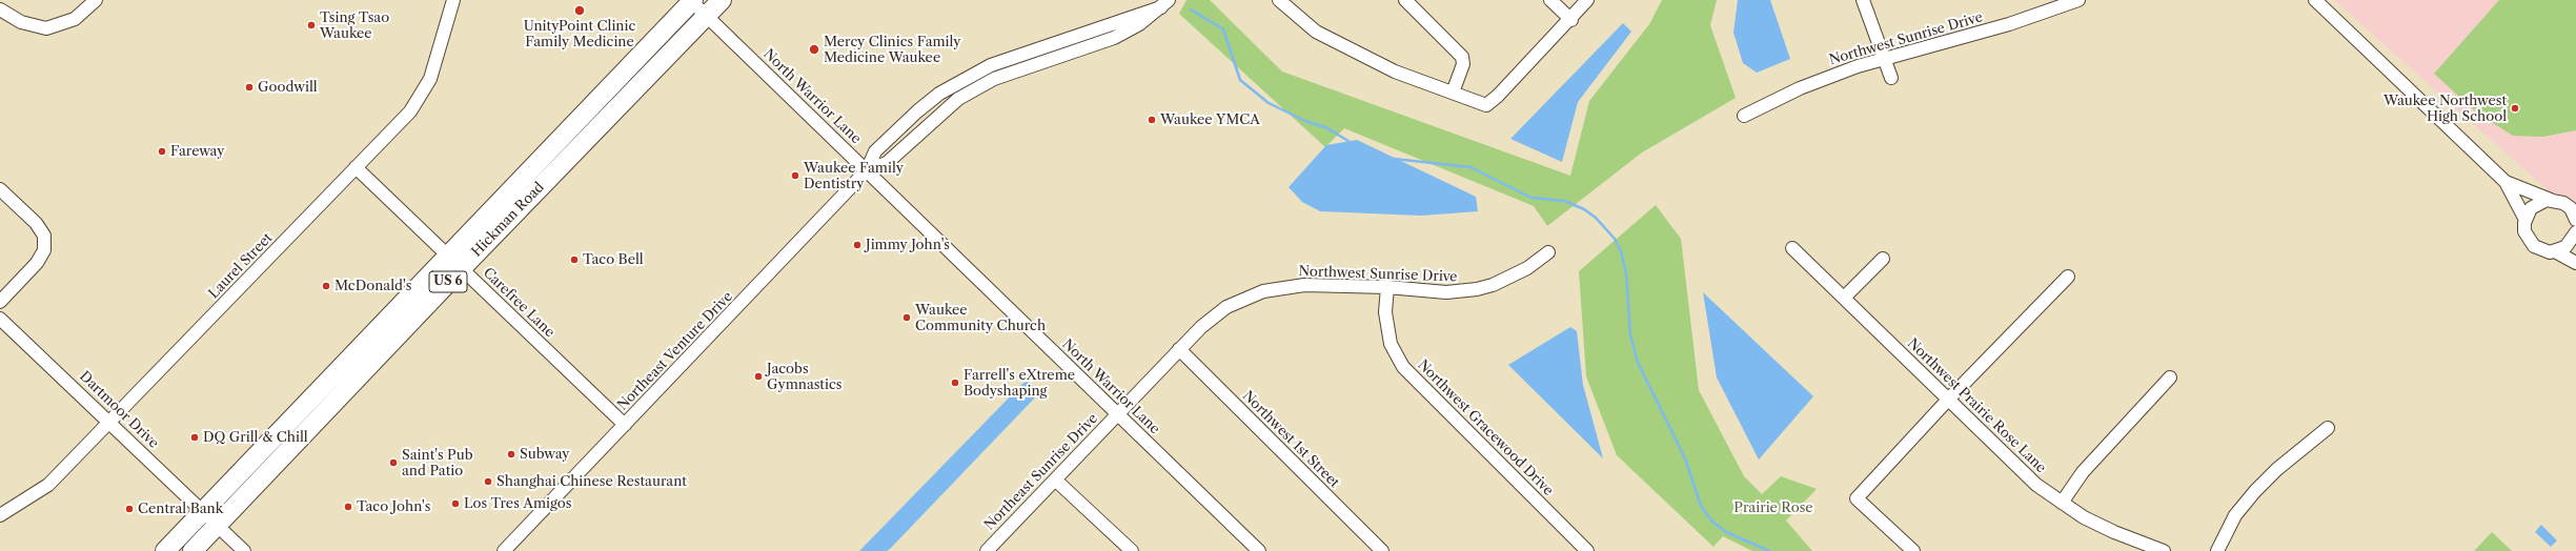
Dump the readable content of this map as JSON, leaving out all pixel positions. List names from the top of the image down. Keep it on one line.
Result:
{"streets":{"highway":["Hickman Road","US 6"],"street":["Northwest Sunrise Drive","North Warrior Lane","Laurel Street","Carefree Lane","Northeast Venture Drive","Northwest Prairie Rose Lane","Dartmoor Drive","Northwest Gracewood Drive","Northwest 1st Street","Northeast Sunrise Drive"]},"crossings":[["Northwest Sunrise Drive","North Warrior Lane"],["Northwest Sunrise Drive","Northwest Gracewood Drive"],["Northwest Sunrise Drive","Northwest 1st Street"],["Northwest Sunrise Drive","Northeast Sunrise Drive"],["North Warrior Lane","Hickman Road"],["North Warrior Lane","Northeast Venture Drive"],["North Warrior Lane","Northeast Sunrise Drive"],["Hickman Road","Carefree Lane"],["Hickman Road","Dartmoor Drive"],["Laurel Street","Carefree Lane"],["Laurel Street","Dartmoor Drive"],["Carefree Lane","Northeast Venture Drive"]],"parks":["Prairie Rose"],"places":["UnityPoint Clinic Family Medicine","Tsing Tsao Waukee","Mercy Clinics Family Medicine Waukee","Goodwill","Waukee Northwest High School","Waukee YMCA","Fareway","Waukee Family Dentistry","Jimmy John's","Taco Bell","McDonald's","Waukee Community Church","Jacobs Gymnastics","Farrell's eXtreme Bodyshaping","DQ Grill & Chill","Subway","Saint's Pub and Patio","Shanghai Chinese Restaurant","Los Tres Amigos","Taco John's","Central Bank"]}
